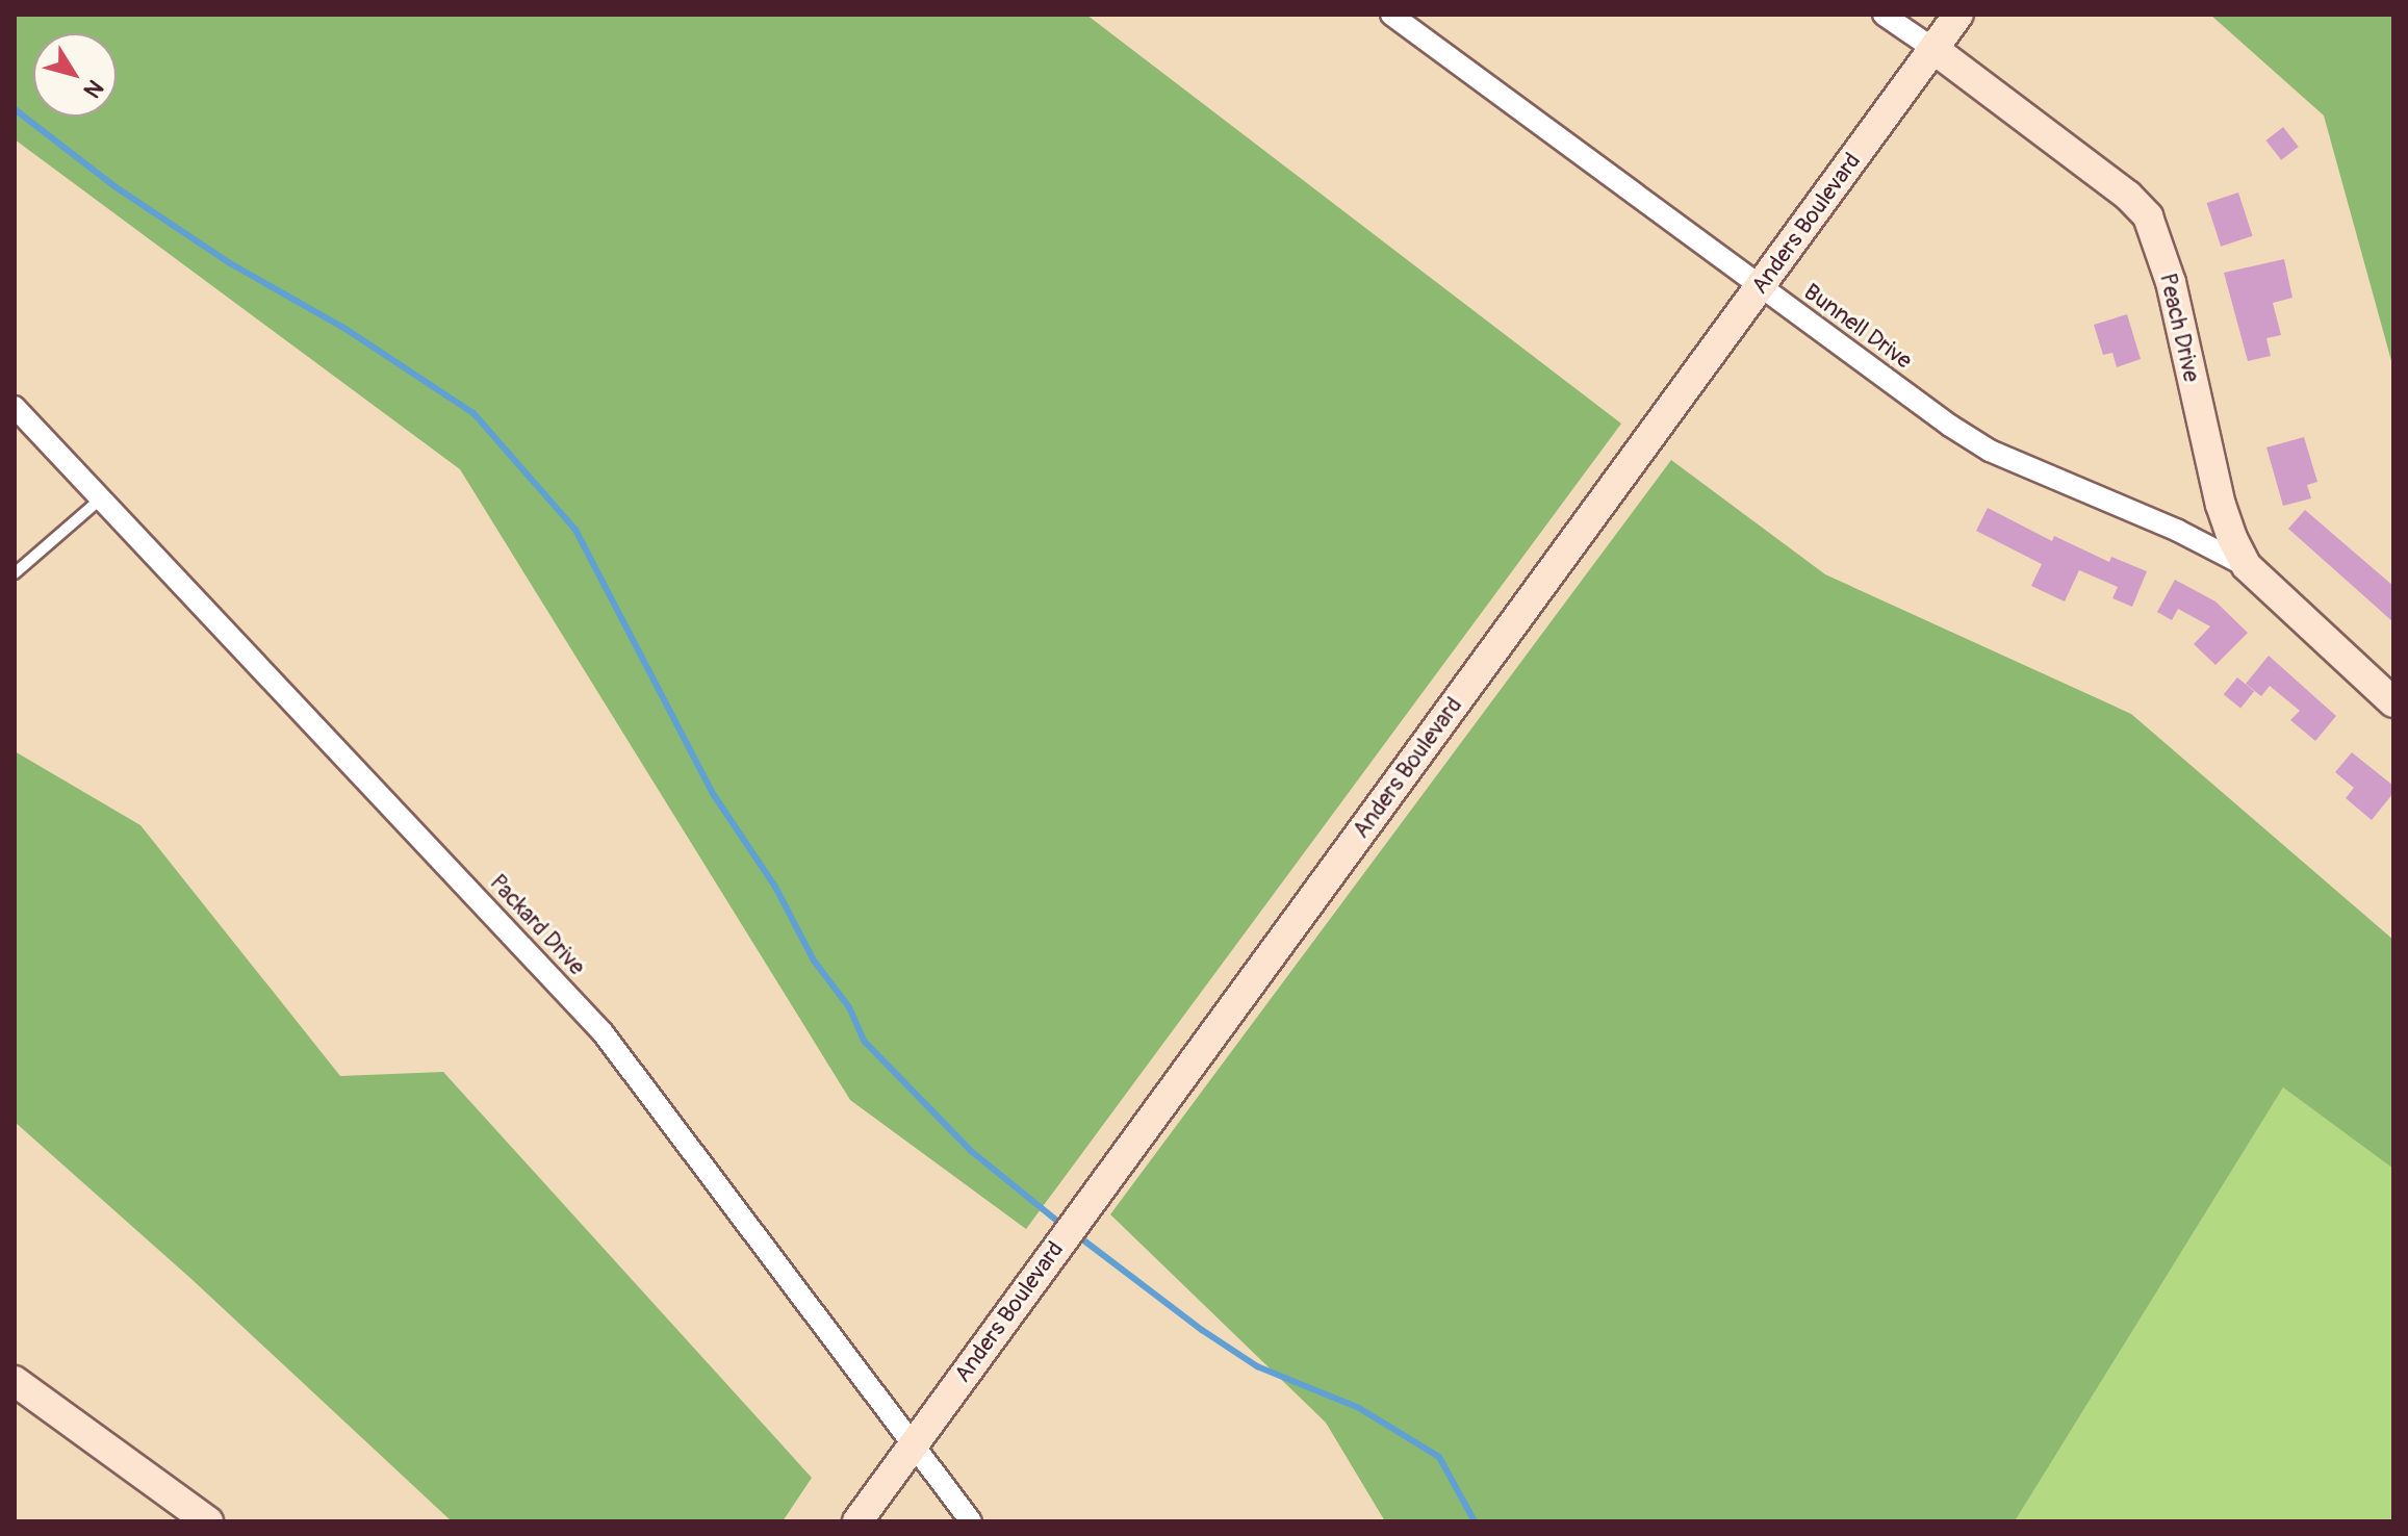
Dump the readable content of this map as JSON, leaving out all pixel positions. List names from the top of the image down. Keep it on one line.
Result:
{"streets":{"street":["Anders Boulevard","Bunnell Drive","Peach Drive","Packard Drive"]},"crossings":[["Anders Boulevard","Bunnell Drive"],["Anders Boulevard","Peach Drive"],["Anders Boulevard","Packard Drive"],["Bunnell Drive","Peach Drive"]],"north":"bottom right"}
